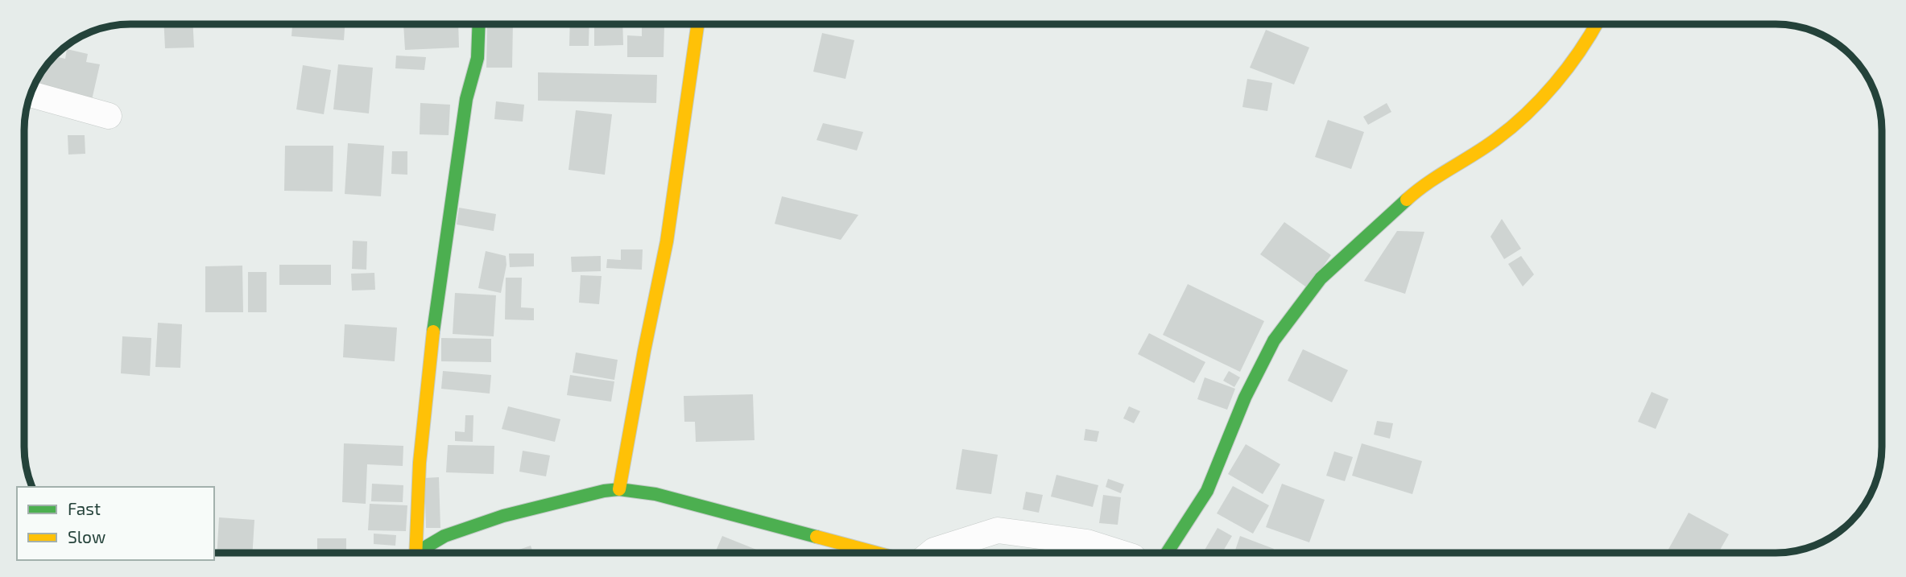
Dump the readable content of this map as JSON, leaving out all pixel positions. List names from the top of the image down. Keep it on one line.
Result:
{"legend":["Fast","Slow"]}
